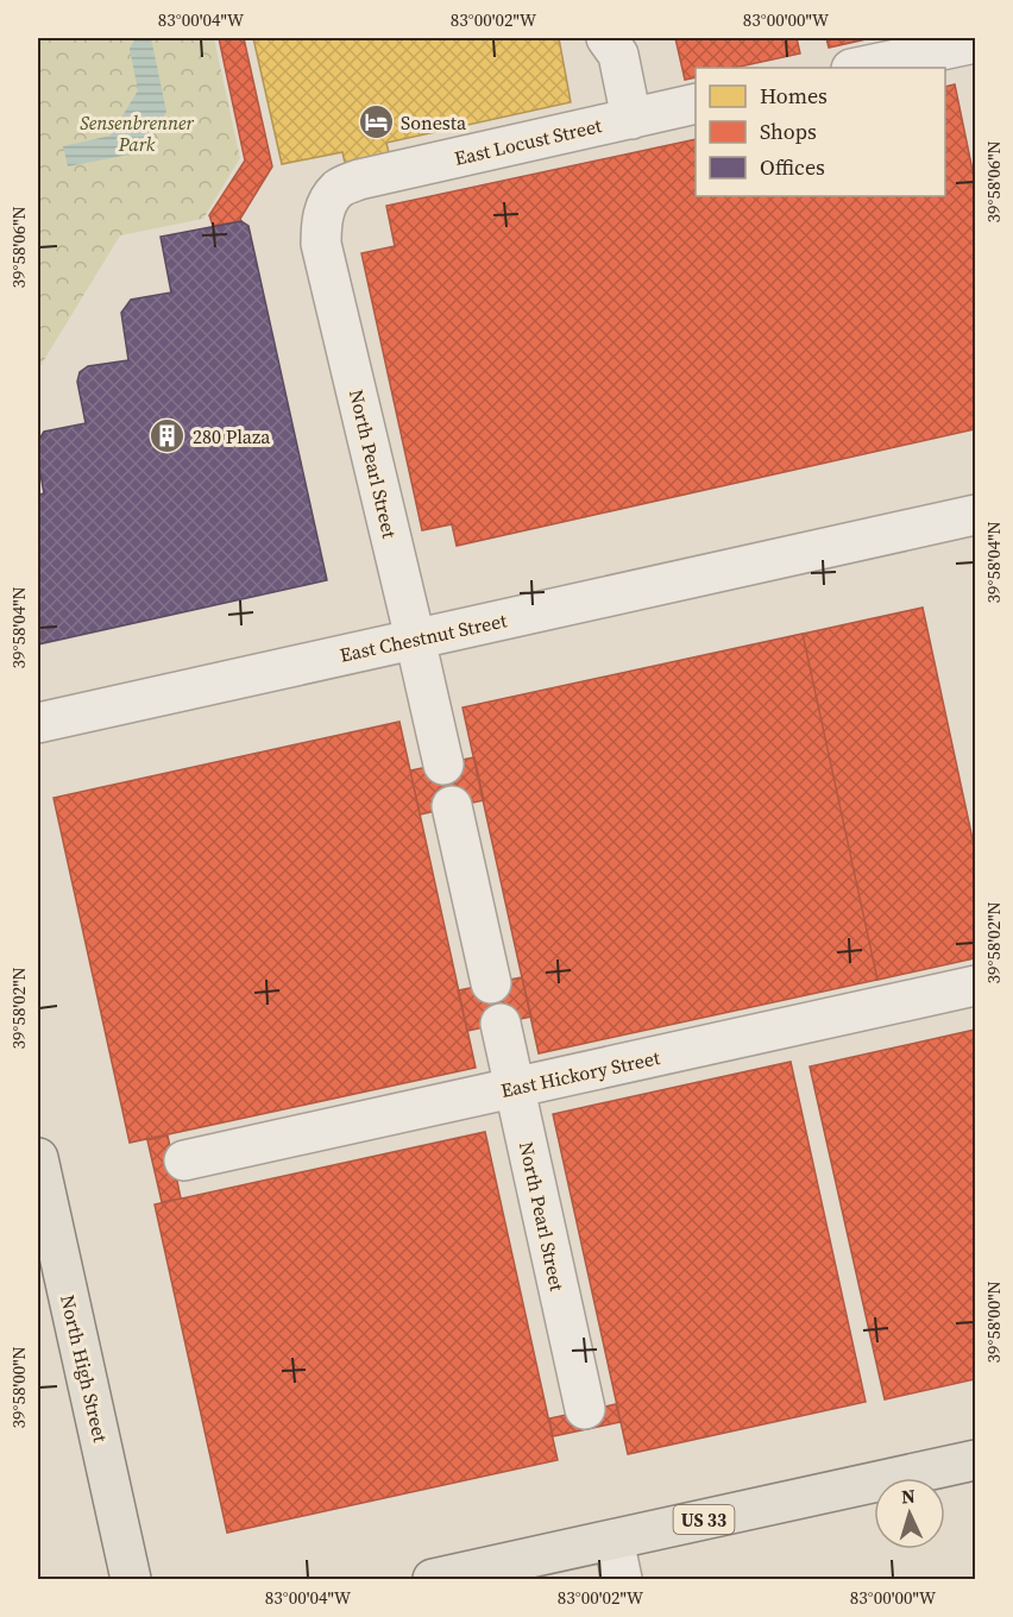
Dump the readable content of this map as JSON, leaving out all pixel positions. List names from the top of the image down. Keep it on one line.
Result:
{"streets":{"main road":["North High Street","US 33"],"street":["East Locust Street","North Pearl Street","East Chestnut Street","East Hickory Street"]},"crossings":[["East Locust Street","North Pearl Street"],["North Pearl Street","East Chestnut Street"],["North Pearl Street","East Hickory Street"]],"parks":["Sensenbrenner Park"],"places":{"hotel":["Sonesta"],"building":["280 Plaza"]},"legend":["Homes","Shops","Offices"],"north":"top","coordinates":["83°00'04\"W","83°00'02\"W","83°00'00\"W","39°58'06\"N","39°58'04\"N","39°58'02\"N","39°58'00\"N"]}
